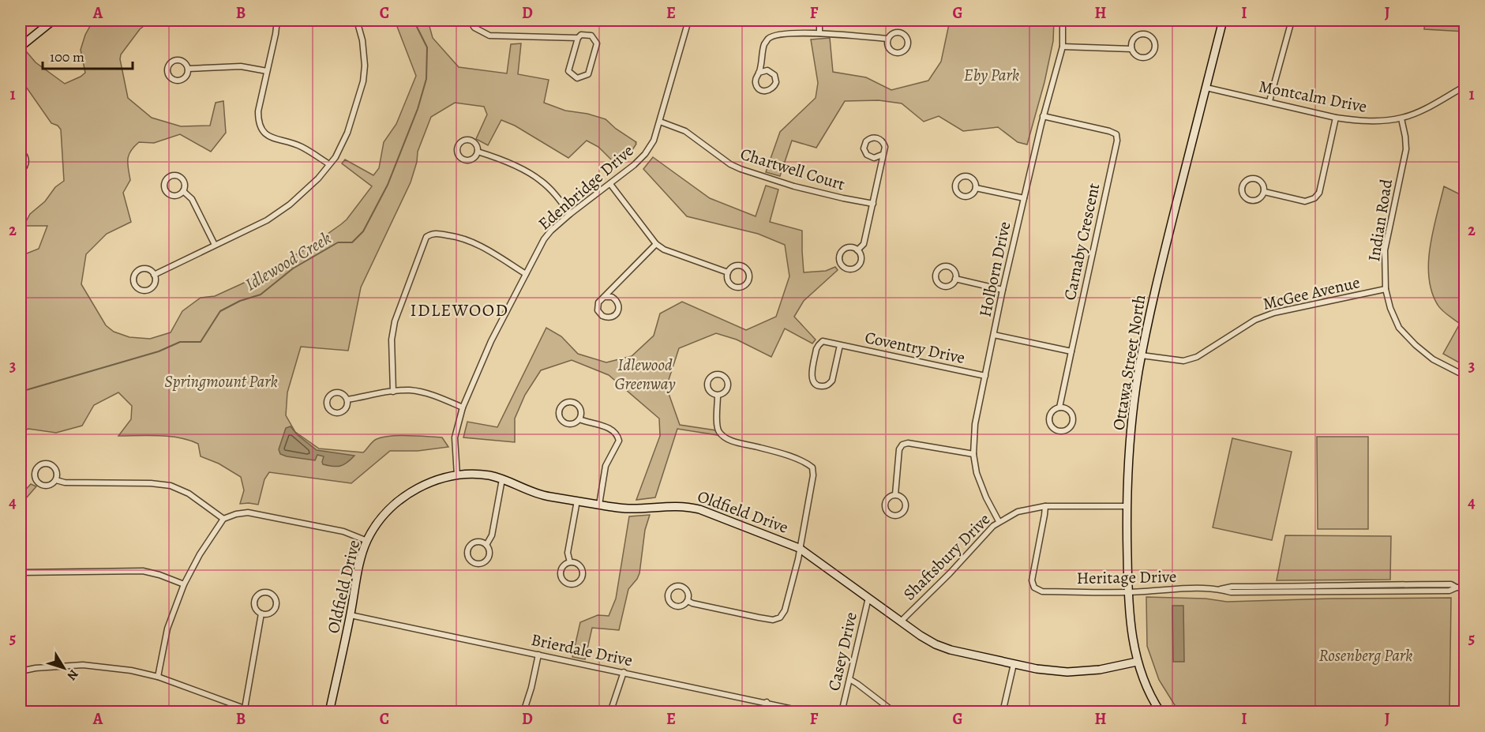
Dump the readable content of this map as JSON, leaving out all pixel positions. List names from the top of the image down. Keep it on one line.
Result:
{"streets":{"street":["Montcalm Drive","Chartwell Court","Edenbridge Drive","Indian Road","Carnaby Crescent","Holborn Drive","McGee Avenue","Coventry Drive","Ottawa Street North","Oldfield Drive","Shaftsbury Drive","Heritage Drive","Brierdale Drive","Casey Drive"]},"crossings":[["Montcalm Drive","Indian Road"],["Montcalm Drive","Ottawa Street North"],["Chartwell Court","Edenbridge Drive"],["Edenbridge Drive","Oldfield Drive"],["Indian Road","McGee Avenue"],["Carnaby Crescent","Holborn Drive"],["Holborn Drive","Coventry Drive"],["Holborn Drive","Shaftsbury Drive"],["McGee Avenue","Ottawa Street North"],["Ottawa Street North","Oldfield Drive"],["Ottawa Street North","Shaftsbury Drive"],["Ottawa Street North","Heritage Drive"],["Oldfield Drive","Shaftsbury Drive"],["Oldfield Drive","Brierdale Drive"],["Oldfield Drive","Casey Drive"],["Shaftsbury Drive","Heritage Drive"]],"districts":["IDLEWOOD"],"water":["Idlewood Creek"],"parks":["Eby Park","Idlewood Greenway","Springmount Park","Rosenberg Park"],"scale_bar":"100 m","north":"bottom right","grid":{"columns":["A","B","C","D","E","F","G","H","I","J"],"rows":["1","2","3","4","5"]}}
